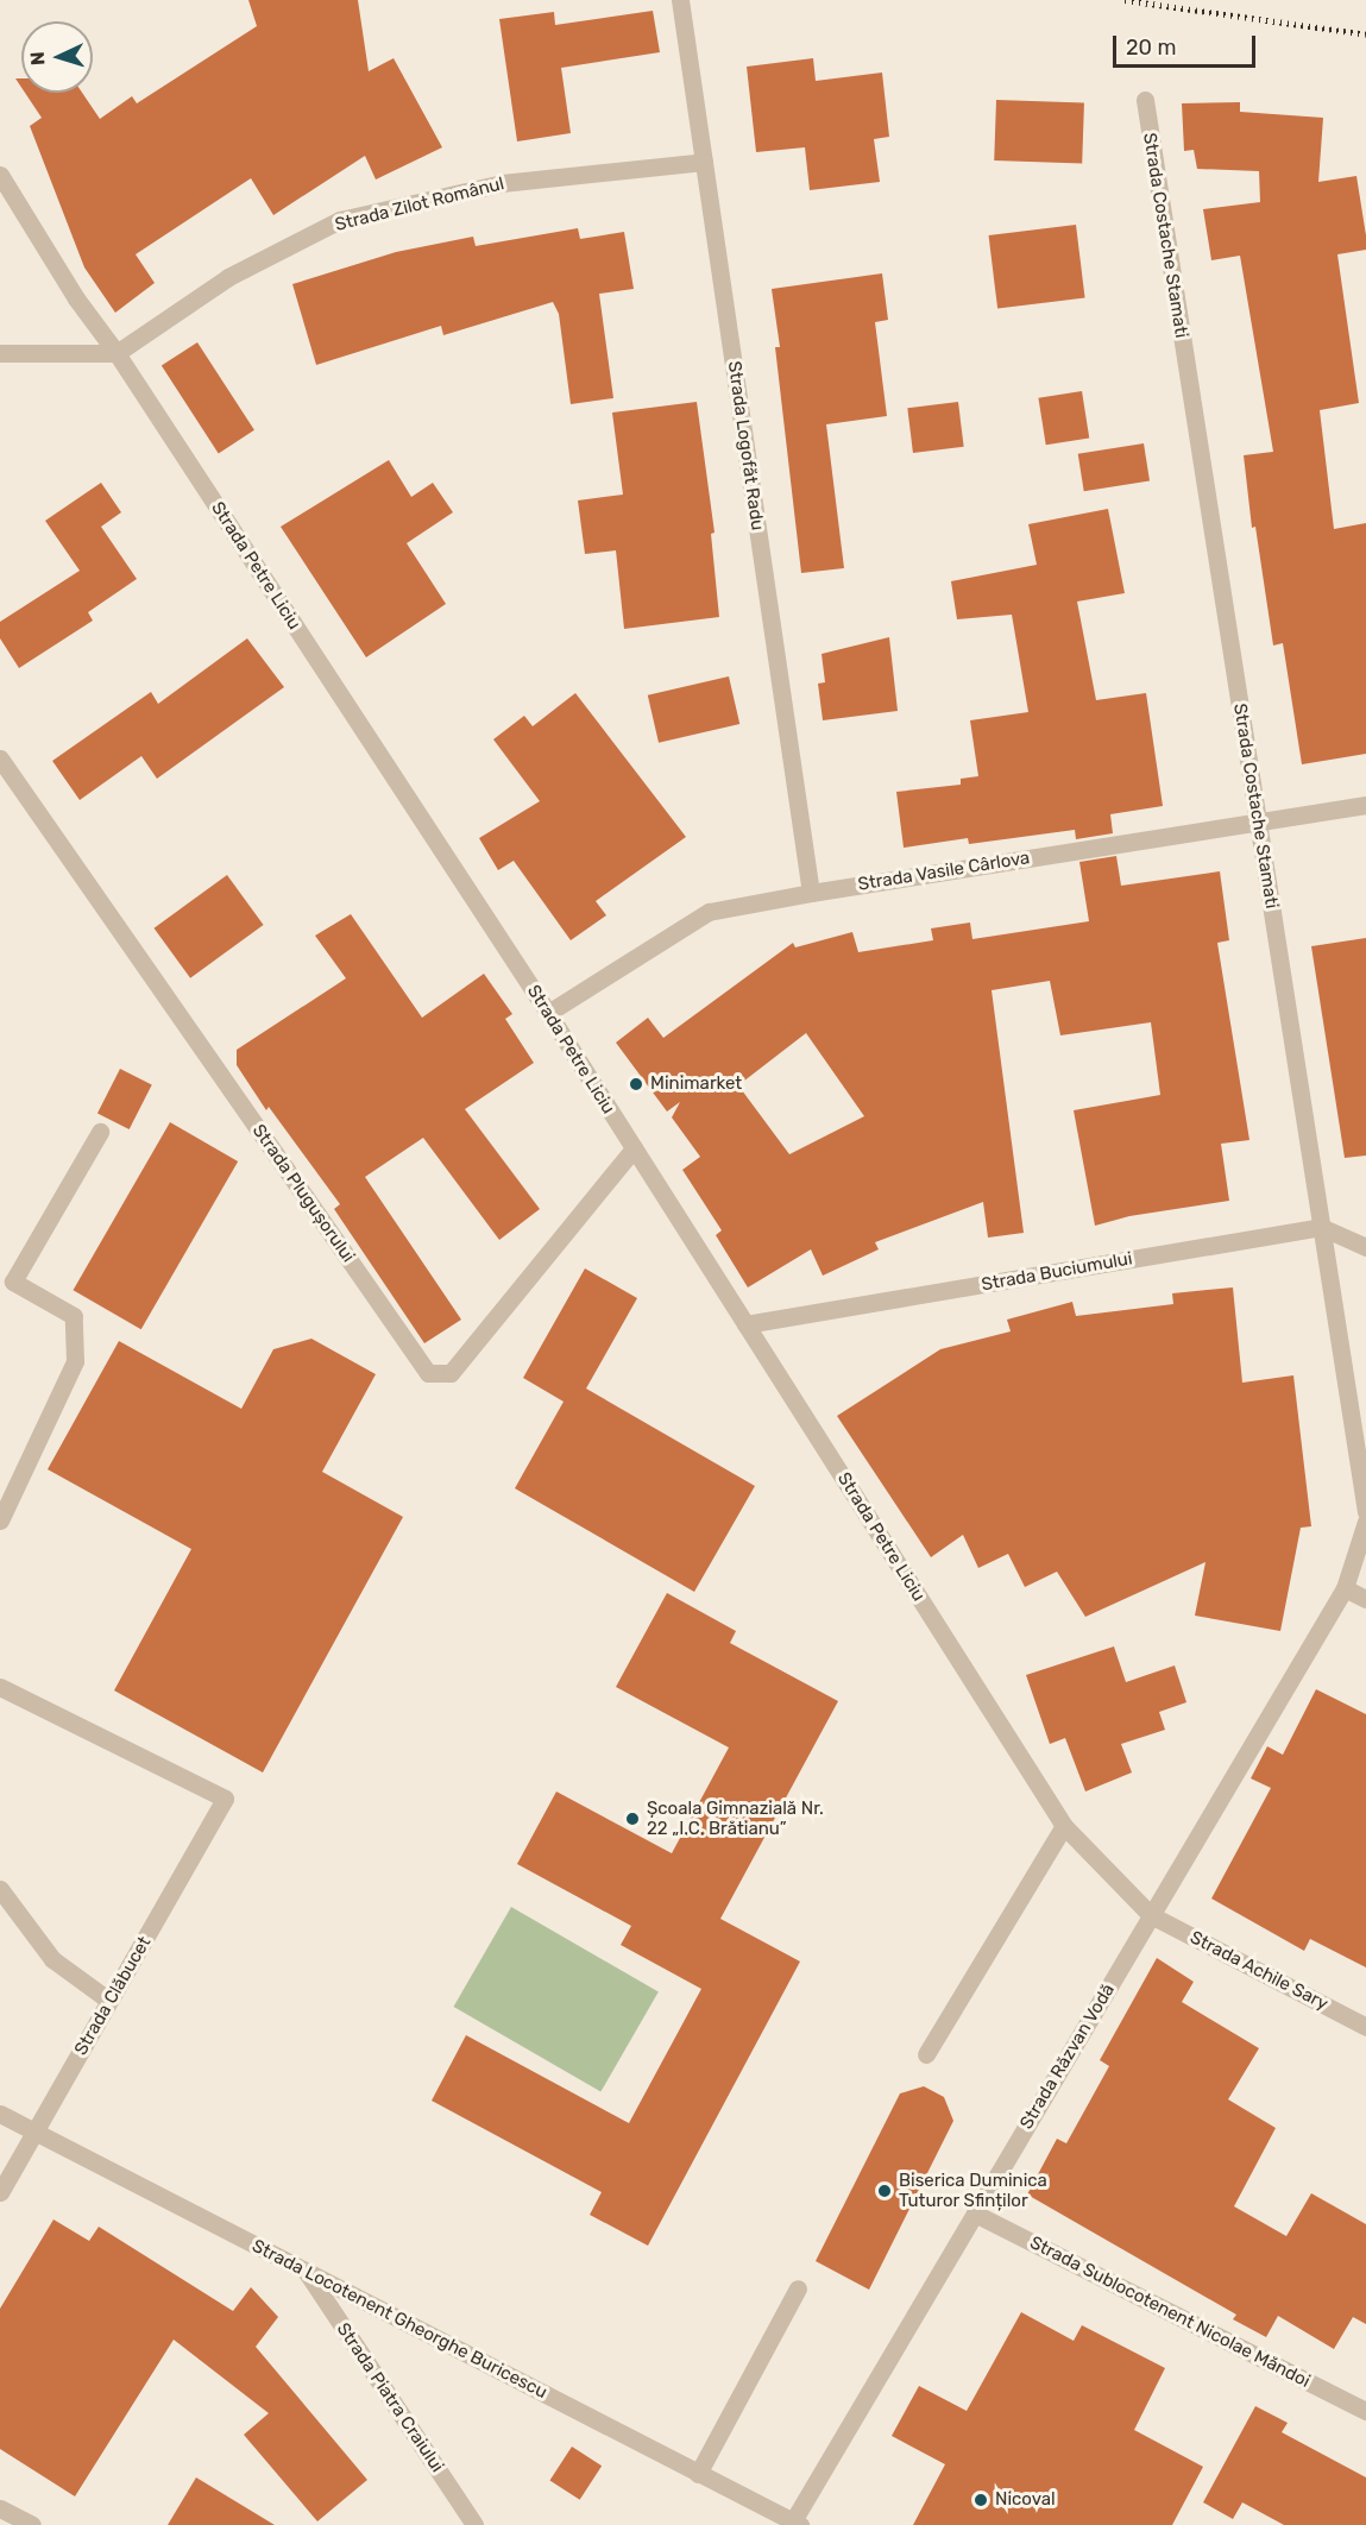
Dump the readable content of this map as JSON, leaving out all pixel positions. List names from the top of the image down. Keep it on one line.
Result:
{"streets":{"street":["Strada Zilot Românul","Strada Costache Stamati","Strada Logofăt Radu","Strada Petre Liciu","Strada Vasile Cârlova","Strada Plugușorului","Strada Buciumului","Strada Achile Sary","Strada Clăbucet","Strada Răzvan Vodă","Strada Sublocotenent Nicolae Măndoi","Strada Locotenent Gheorghe Buricescu","Strada Piatra Craiului"]},"crossings":[["Strada Zilot Românul","Strada Logofăt Radu"],["Strada Zilot Românul","Strada Petre Liciu"],["Strada Costache Stamati","Strada Vasile Cârlova"],["Strada Costache Stamati","Strada Buciumului"],["Strada Logofăt Radu","Strada Vasile Cârlova"],["Strada Petre Liciu","Strada Vasile Cârlova"],["Strada Petre Liciu","Strada Plugușorului"],["Strada Petre Liciu","Strada Buciumului"],["Strada Petre Liciu","Strada Achile Sary"],["Strada Petre Liciu","Strada Răzvan Vodă"],["Strada Achile Sary","Strada Răzvan Vodă"],["Strada Clăbucet","Strada Locotenent Gheorghe Buricescu"],["Strada Răzvan Vodă","Strada Sublocotenent Nicolae Măndoi"],["Strada Răzvan Vodă","Strada Locotenent Gheorghe Buricescu"],["Strada Locotenent Gheorghe Buricescu","Strada Piatra Craiului"]],"places":["Minimarket","Școala Gimnazială Nr. 22 „I.C. Brătianu”","Biserica Duminica Tuturor Sfinților","Nicoval"],"scale_bar":"20 m","north":"left"}
